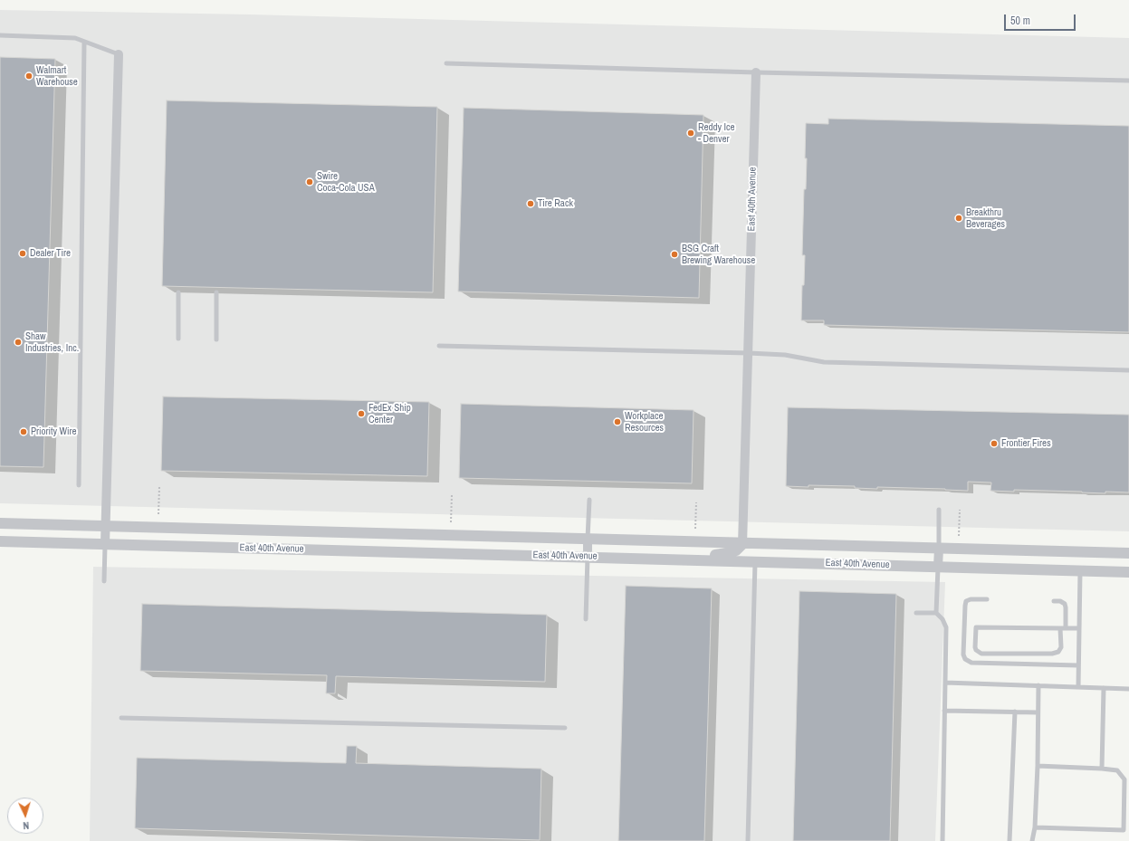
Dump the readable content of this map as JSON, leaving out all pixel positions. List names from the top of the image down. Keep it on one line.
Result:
{"streets":{"street":["East 40th Avenue"]},"places":["Walmart Warehouse","Reddy Ice - Denver","Swire Coca-Cola USA","Tire Rack","Breakthru Beverages","Dealer Tire","BSG Craft Brewing Warehouse","Shaw Industries, Inc.","FedEx Ship Center","Workplace Resources","Priority Wire","Frontier Fires"],"scale_bar":"50 m","north":"bottom"}
